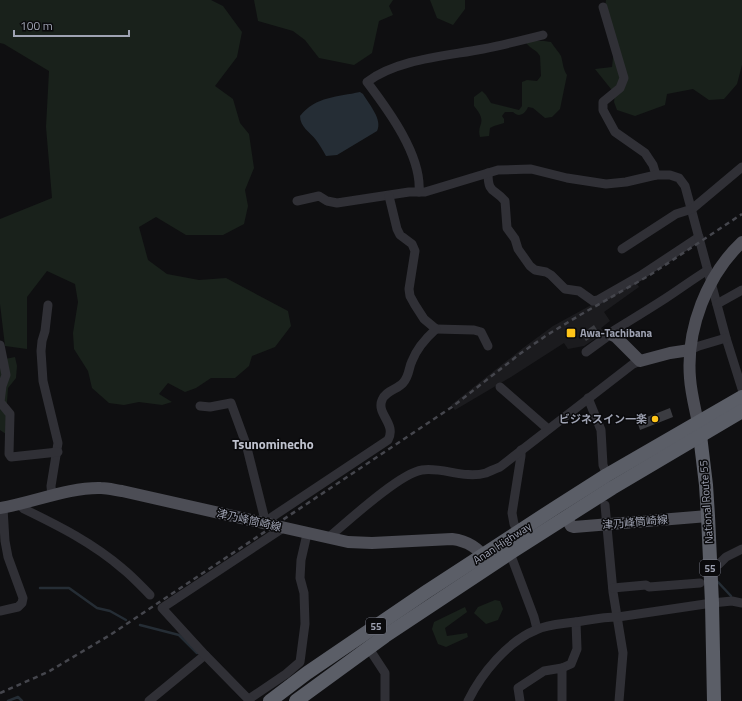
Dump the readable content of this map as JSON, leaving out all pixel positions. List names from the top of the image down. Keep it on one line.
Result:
{"streets":{"highway":["National Route 55","Anan Highway","55"],"main road":["津乃峰筒崎線"]},"crossings":[["National Route 55","津乃峰筒崎線"],["National Route 55","Anan Highway"],["津乃峰筒崎線","Anan Highway"]],"districts":["Tsunominecho"],"places":{"transit":["Awa-Tachibana"],"other":["ビジネスイン一楽"]},"scale_bar":"100 m"}
